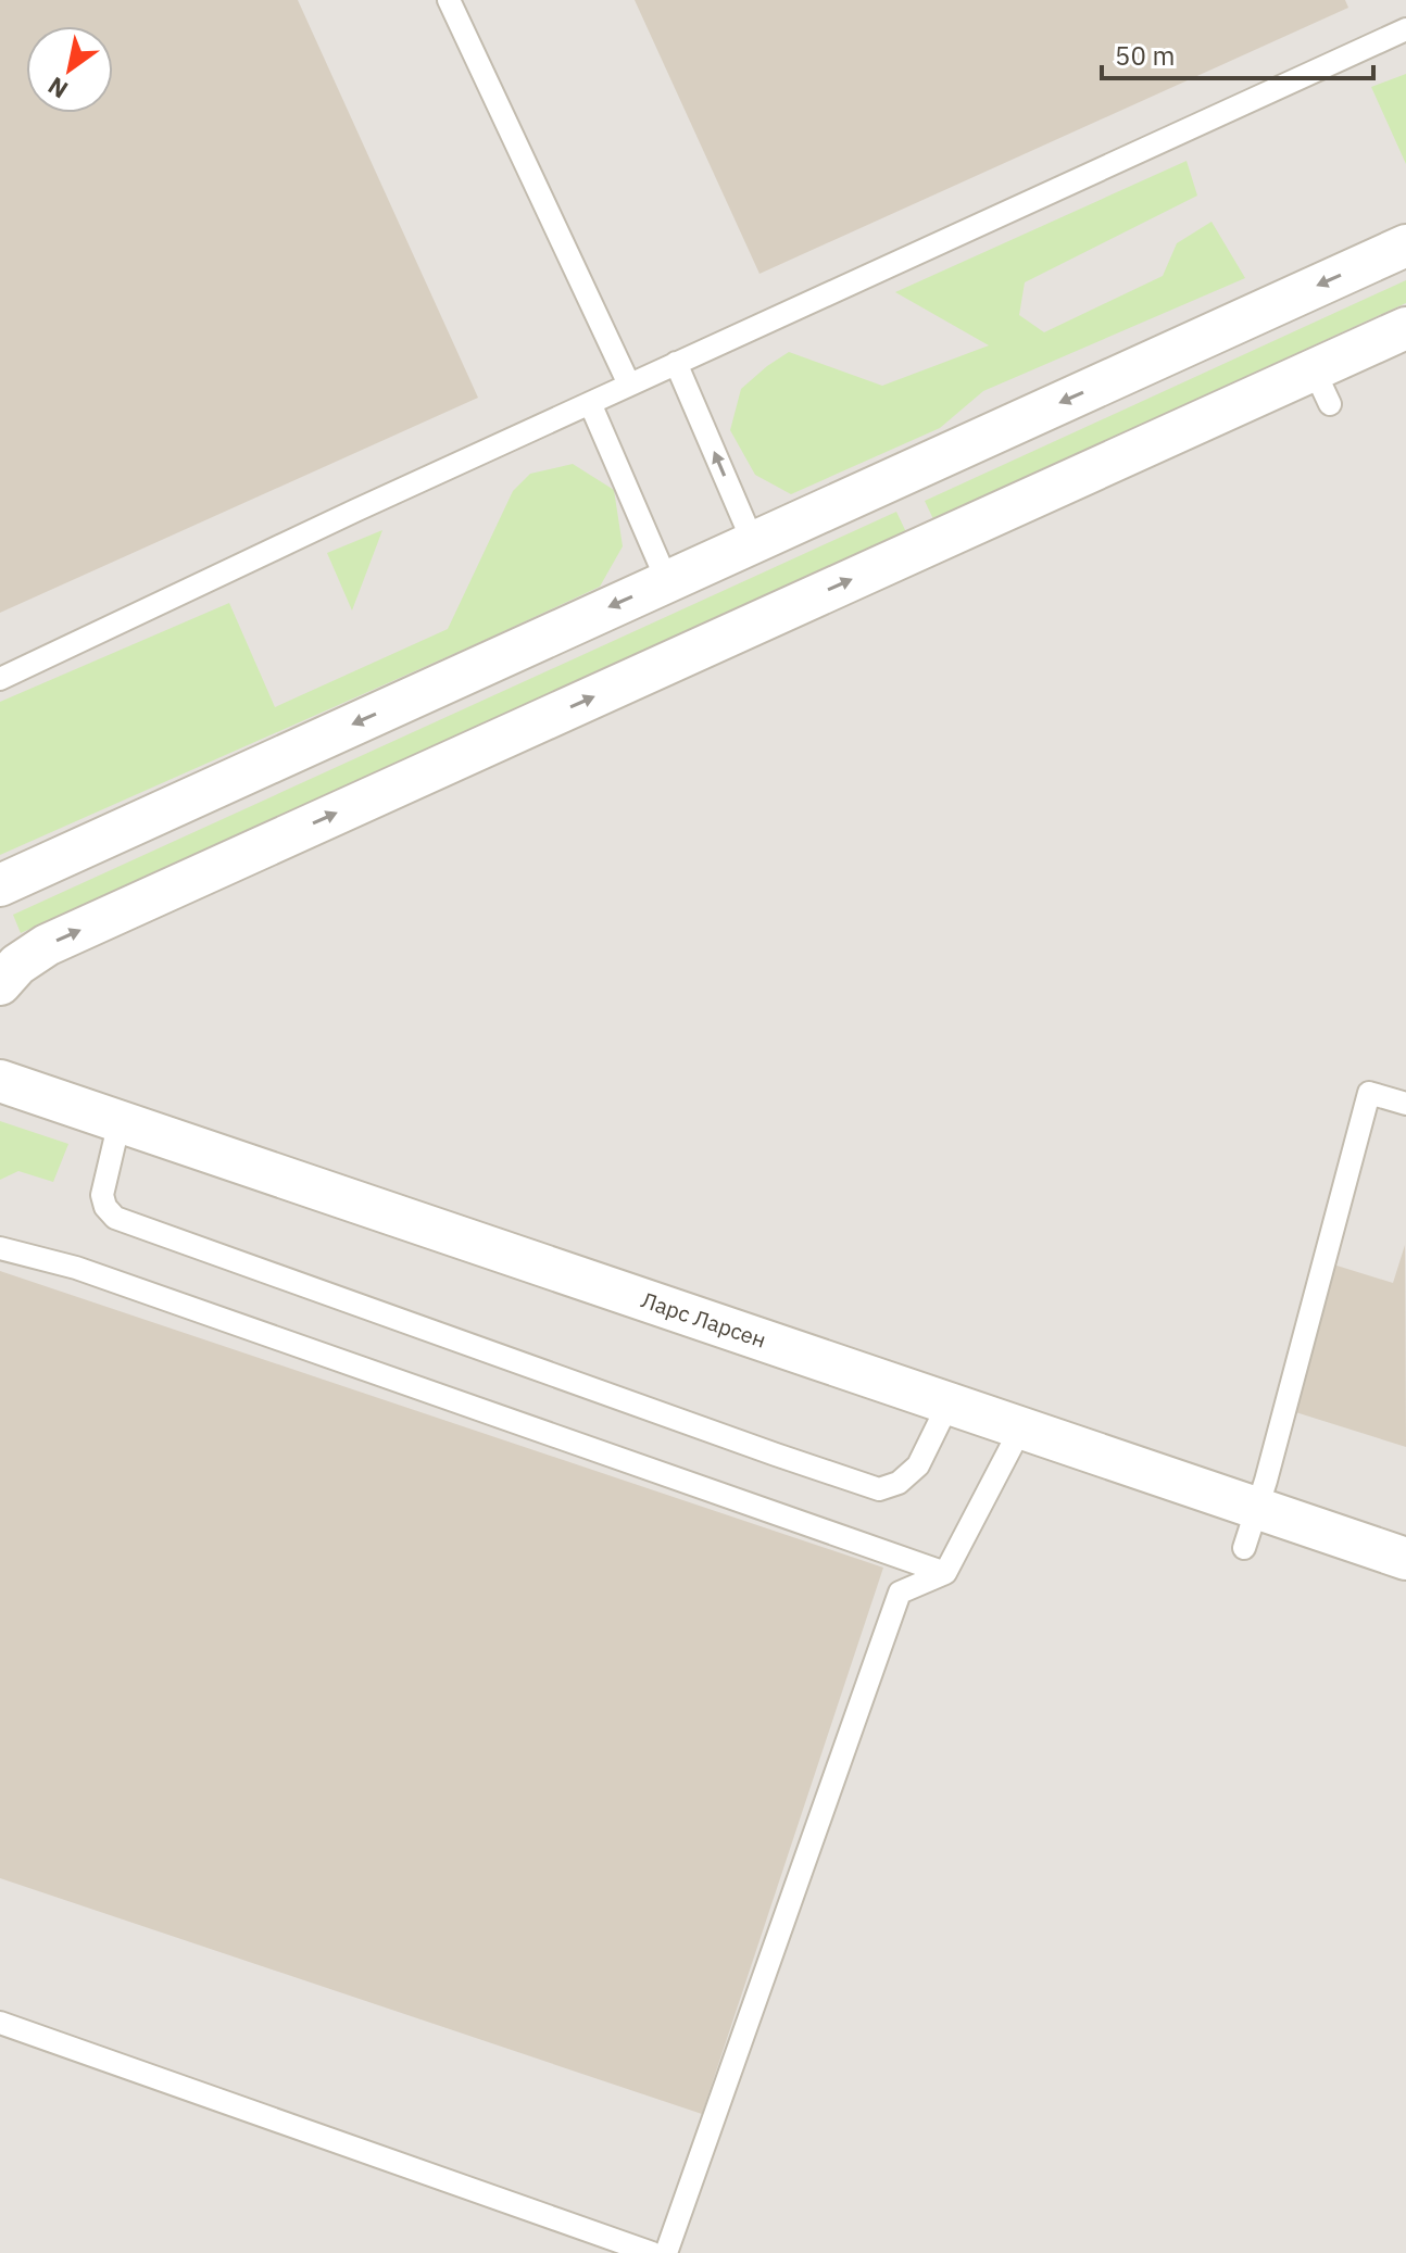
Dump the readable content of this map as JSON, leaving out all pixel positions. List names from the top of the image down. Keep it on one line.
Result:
{"streets":{"street":["Ларс Ларсен"]},"scale_bar":"50 m","north":"bottom left"}
